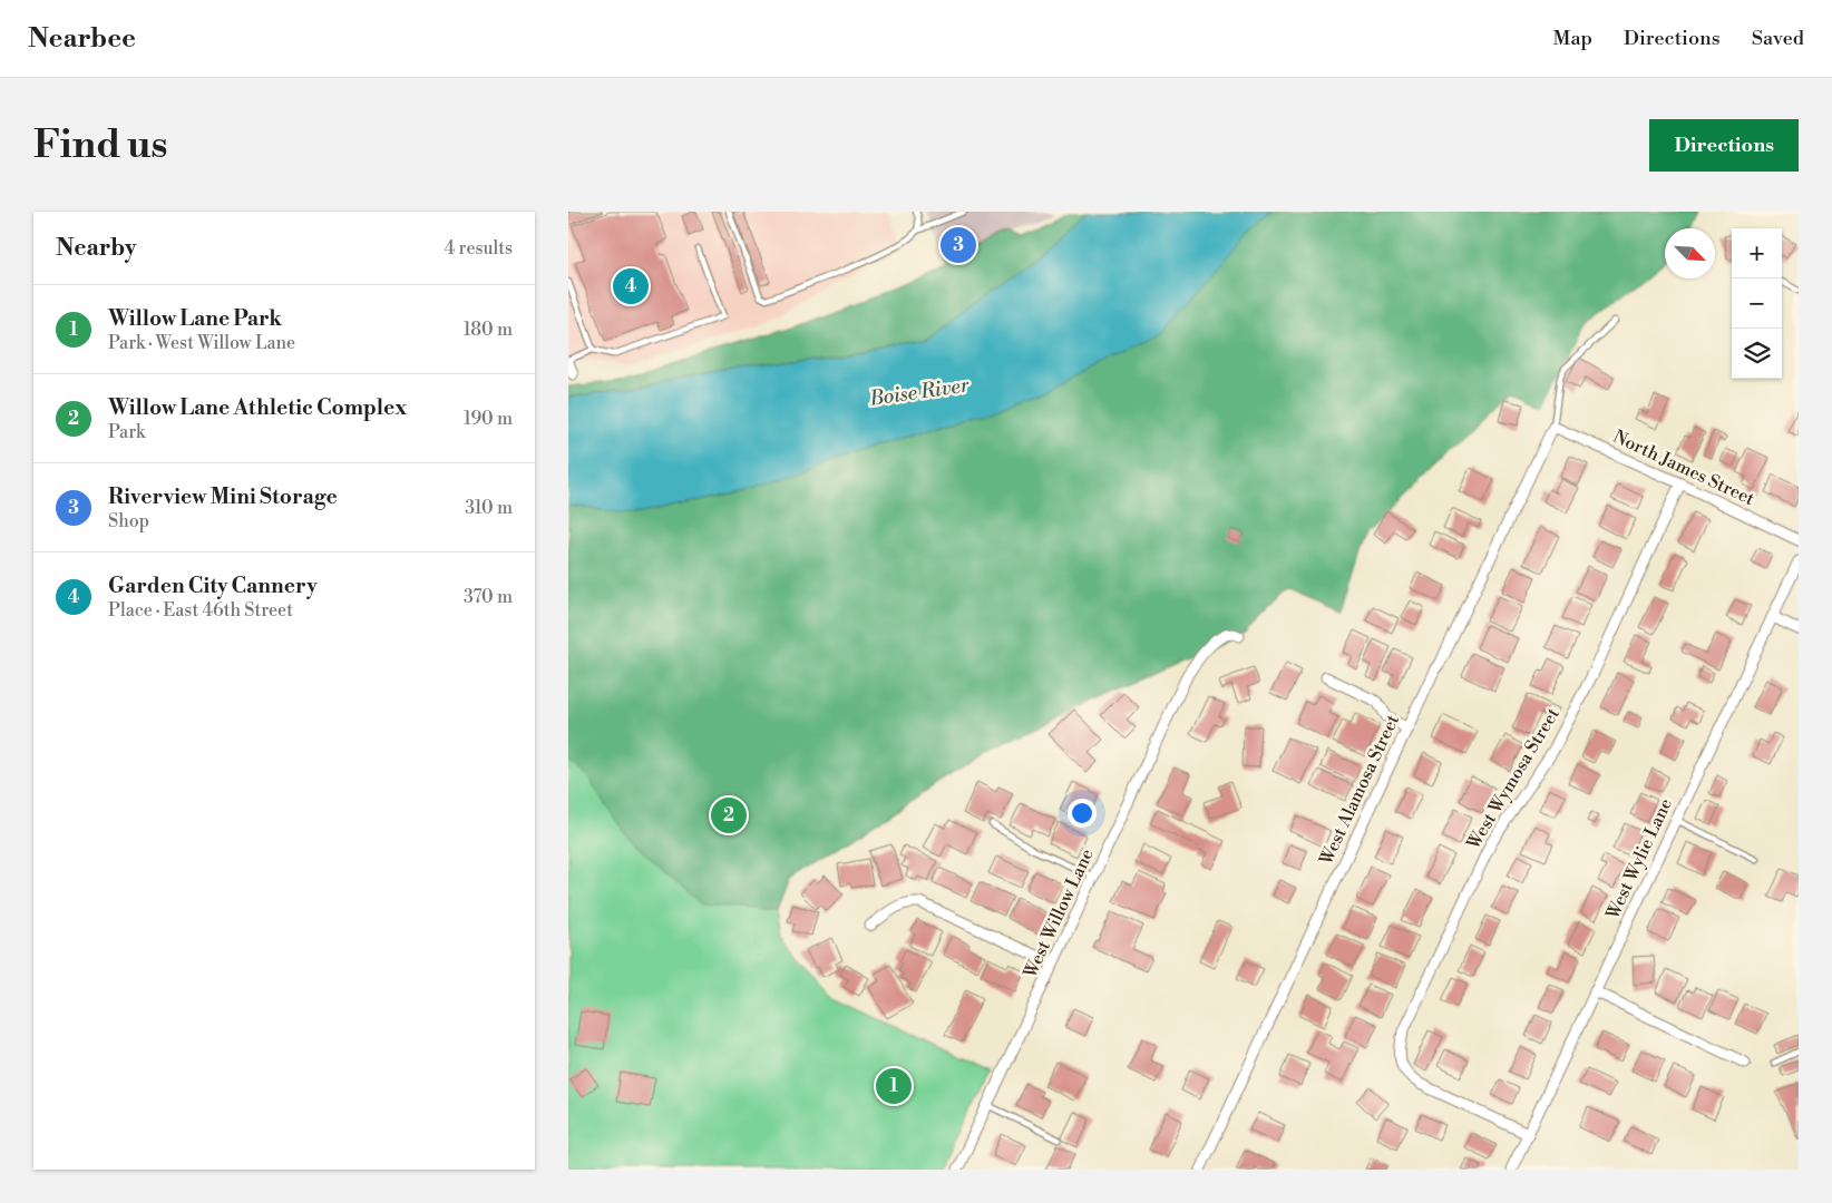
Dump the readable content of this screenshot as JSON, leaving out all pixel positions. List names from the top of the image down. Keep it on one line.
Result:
{"streets":{"street":["North James Street","West Wymosa Street","West Alamosa Street","West Wylie Lane","West Willow Lane"]},"crossings":[["North James Street","West Wymosa Street"],["North James Street","West Alamosa Street"],["West Wymosa Street","West Wylie Lane"]],"water":["Boise River"],"north":"bottom right","page":{"header":"Nearbee","nav":["Map","Directions","Saved"],"buttons":"Directions","title":"Find us","heading":["Nearby","4 results"],"pins":["3","4","2","1"],"map_buttons":["+","−"],"list":[{"mark":"1","name":"Willow Lane Park","note":"Park · West Willow Lane","value":"180 m"},{"mark":"2","name":"Willow Lane Athletic Complex","note":"Park","value":"190 m"},{"mark":"3","name":"Riverview Mini Storage","note":"Shop","value":"310 m"},{"mark":"4","name":"Garden City Cannery","note":"Place · East 46th Street","value":"370 m"}]}}
